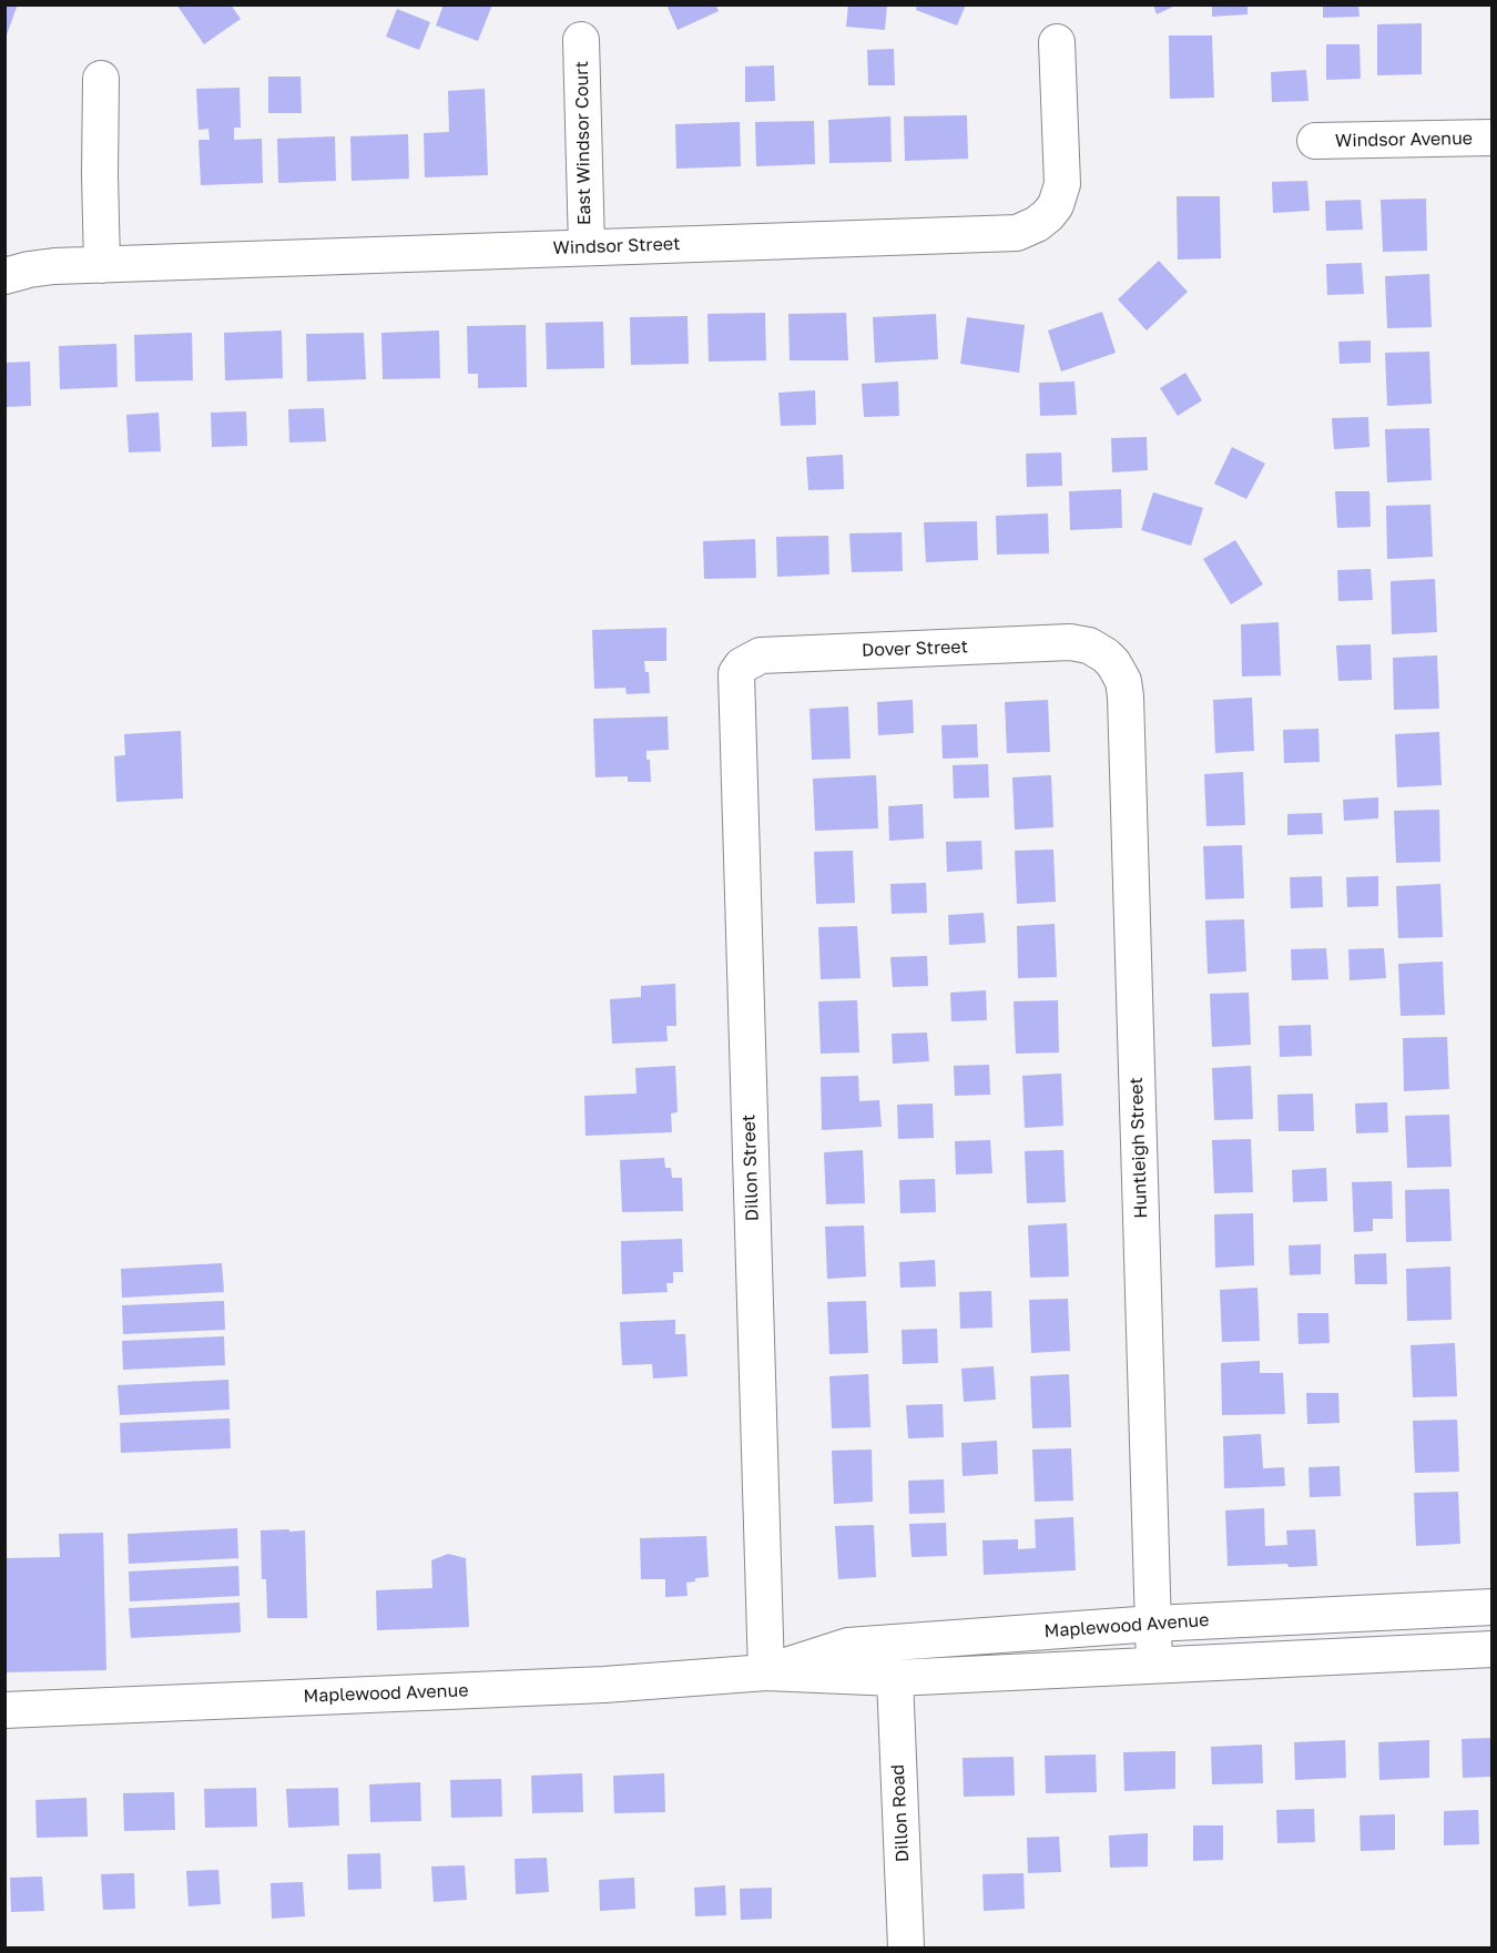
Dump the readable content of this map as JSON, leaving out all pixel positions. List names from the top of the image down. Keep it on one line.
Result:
{"streets":{"street":["Windsor Avenue","East Windsor Court","Windsor Street","Dover Street","Huntleigh Street","Dillon Street","Maplewood Avenue","Dillon Road"]},"crossings":[["East Windsor Court","Windsor Street"],["Dover Street","Huntleigh Street"],["Dover Street","Dillon Street"],["Huntleigh Street","Maplewood Avenue"],["Dillon Street","Maplewood Avenue"],["Maplewood Avenue","Dillon Road"]]}
